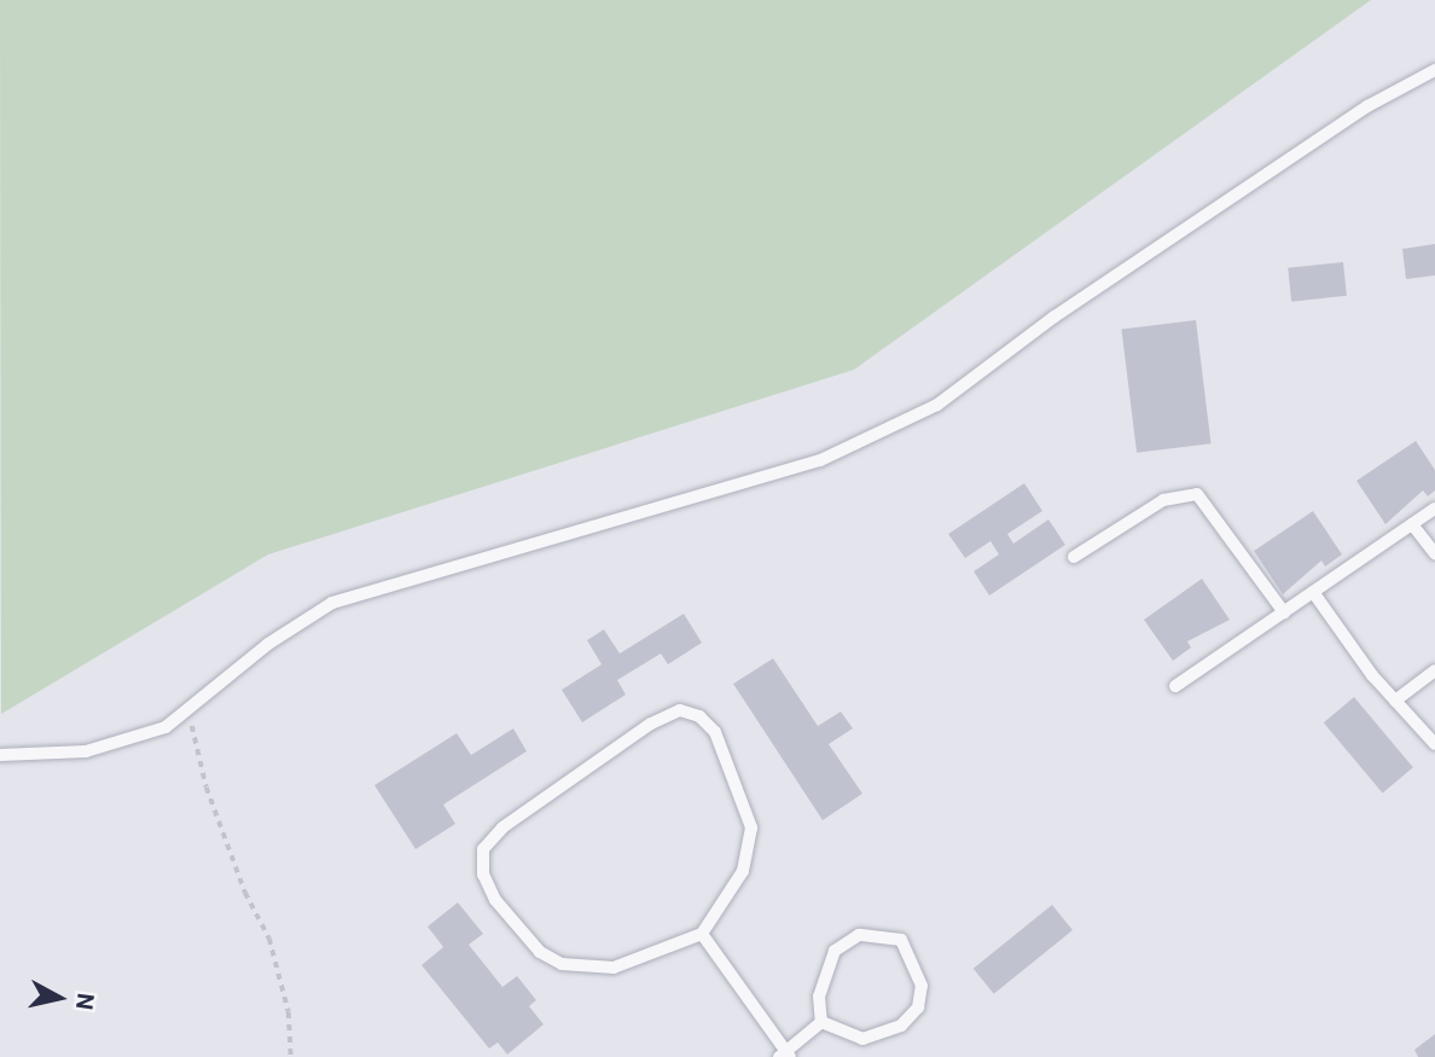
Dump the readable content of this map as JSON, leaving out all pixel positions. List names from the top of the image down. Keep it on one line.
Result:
{"north":"right"}
